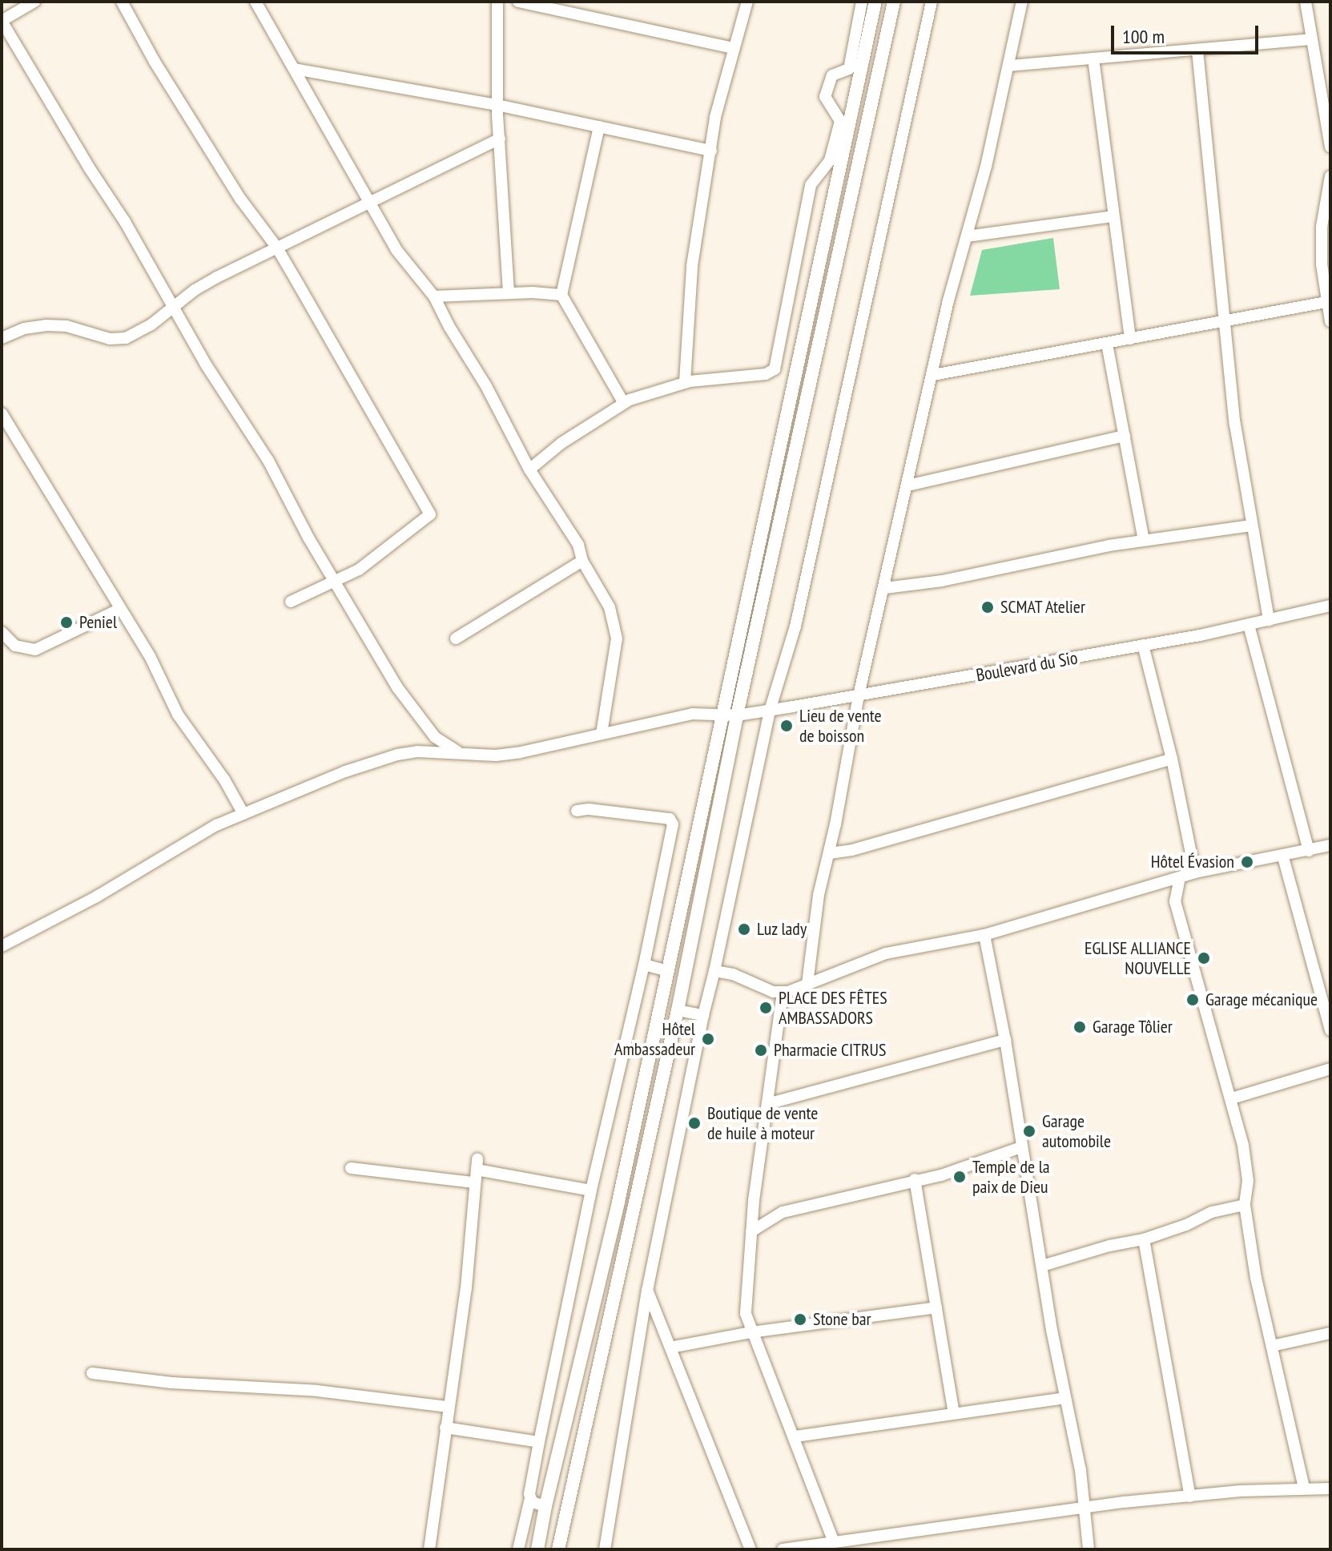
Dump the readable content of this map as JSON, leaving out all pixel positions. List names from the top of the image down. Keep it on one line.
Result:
{"streets":{"street":["Boulevard du Sio"]},"places":["SCMAT Atelier","Peniel","Lieu de vente de boisson","Hôtel Évasion","Luz lady","EGLISE ALLIANCE NOUVELLE","Garage mécanique","PLACE DES FÊTES AMBASSADORS","Garage Tôlier","Hôtel Ambassadeur","Pharmacie CITRUS","Boutique de vente de huile à moteur","Garage automobile","Temple de la paix de Dieu","Stone bar"],"scale_bar":"100 m"}
